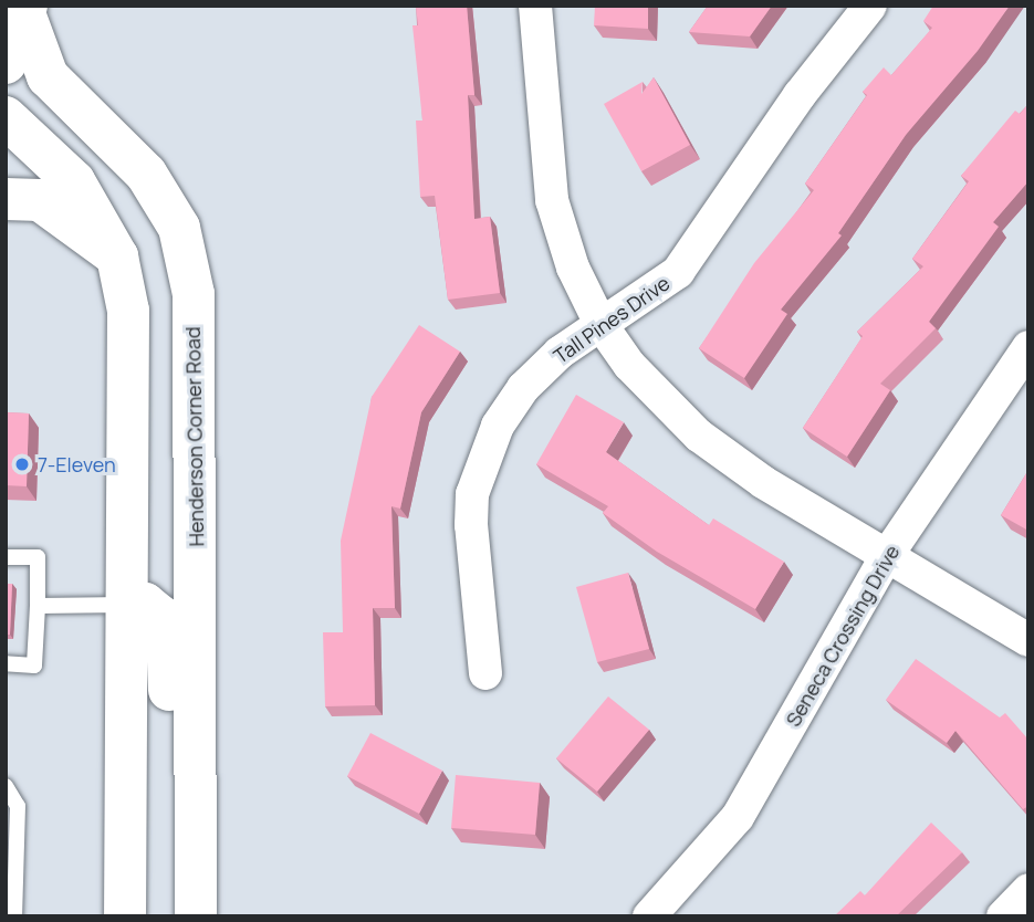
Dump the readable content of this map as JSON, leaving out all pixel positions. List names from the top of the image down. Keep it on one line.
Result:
{"streets":{"main road":["Henderson Corner Road"],"street":["Tall Pines Drive","Seneca Crossing Drive"]},"places":["7-Eleven"]}
